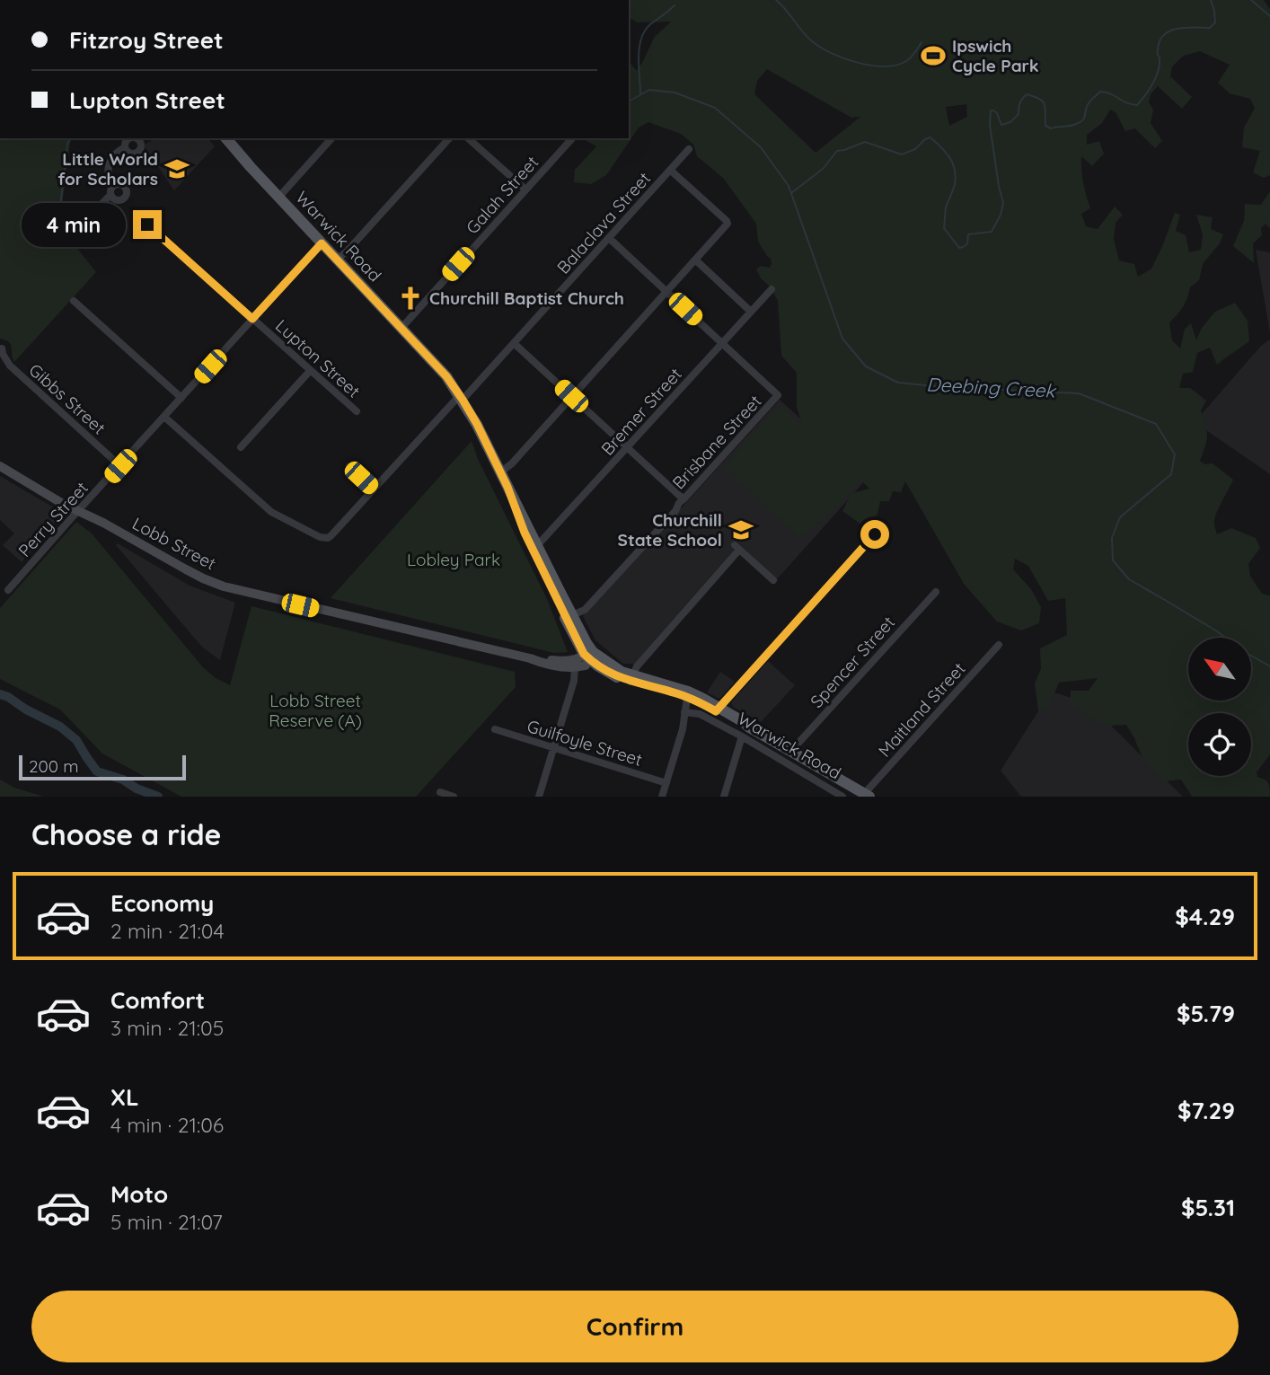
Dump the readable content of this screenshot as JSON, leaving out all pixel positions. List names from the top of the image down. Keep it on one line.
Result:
{"streets":{"main road":["Warwick Road","Lobb Street"],"street":["Galah Street","Balaclava Street","Lupton Street","Gibbs Street","Bremer Street","Brisbane Street","Perry Street","Spencer Street","Maitland Street","Guilfoyle Street"]},"crossings":[["Galah Street","Warwick Road"],["Balaclava Street","Warwick Road"],["Balaclava Street","Perry Street"],["Warwick Road","Bremer Street"],["Warwick Road","Brisbane Street"],["Warwick Road","Perry Street"],["Warwick Road","Lobb Street"],["Warwick Road","Spencer Street"],["Warwick Road","Maitland Street"],["Lupton Street","Perry Street"],["Gibbs Street","Perry Street"],["Bremer Street","Brisbane Street"],["Perry Street","Lobb Street"]],"water":["Deebing Creek"],"parks":["Lobley Park","Lobb Street Reserve (A)"],"places":{"sports":["Ipswich Cycle Park"],"school or university":["Little World for Scholars","Churchill State School"],"church":["Churchill Baptist Church"]},"scale_bar":"200 m","north":"top left","page":{"banner":["Fitzroy Street","Lupton Street"],"bubble":"4 min","scale":"200 m","heading":"Choose a ride","list":[{"name":"Economy","note":"2 min · 21:04","value":"$4.29"},{"name":"Comfort","note":"3 min · 21:05","value":"$5.79"},{"name":"XL","note":"4 min · 21:06","value":"$7.29"},{"name":"Moto","note":"5 min · 21:07","value":"$5.31"}],"buttons":"Confirm"}}
